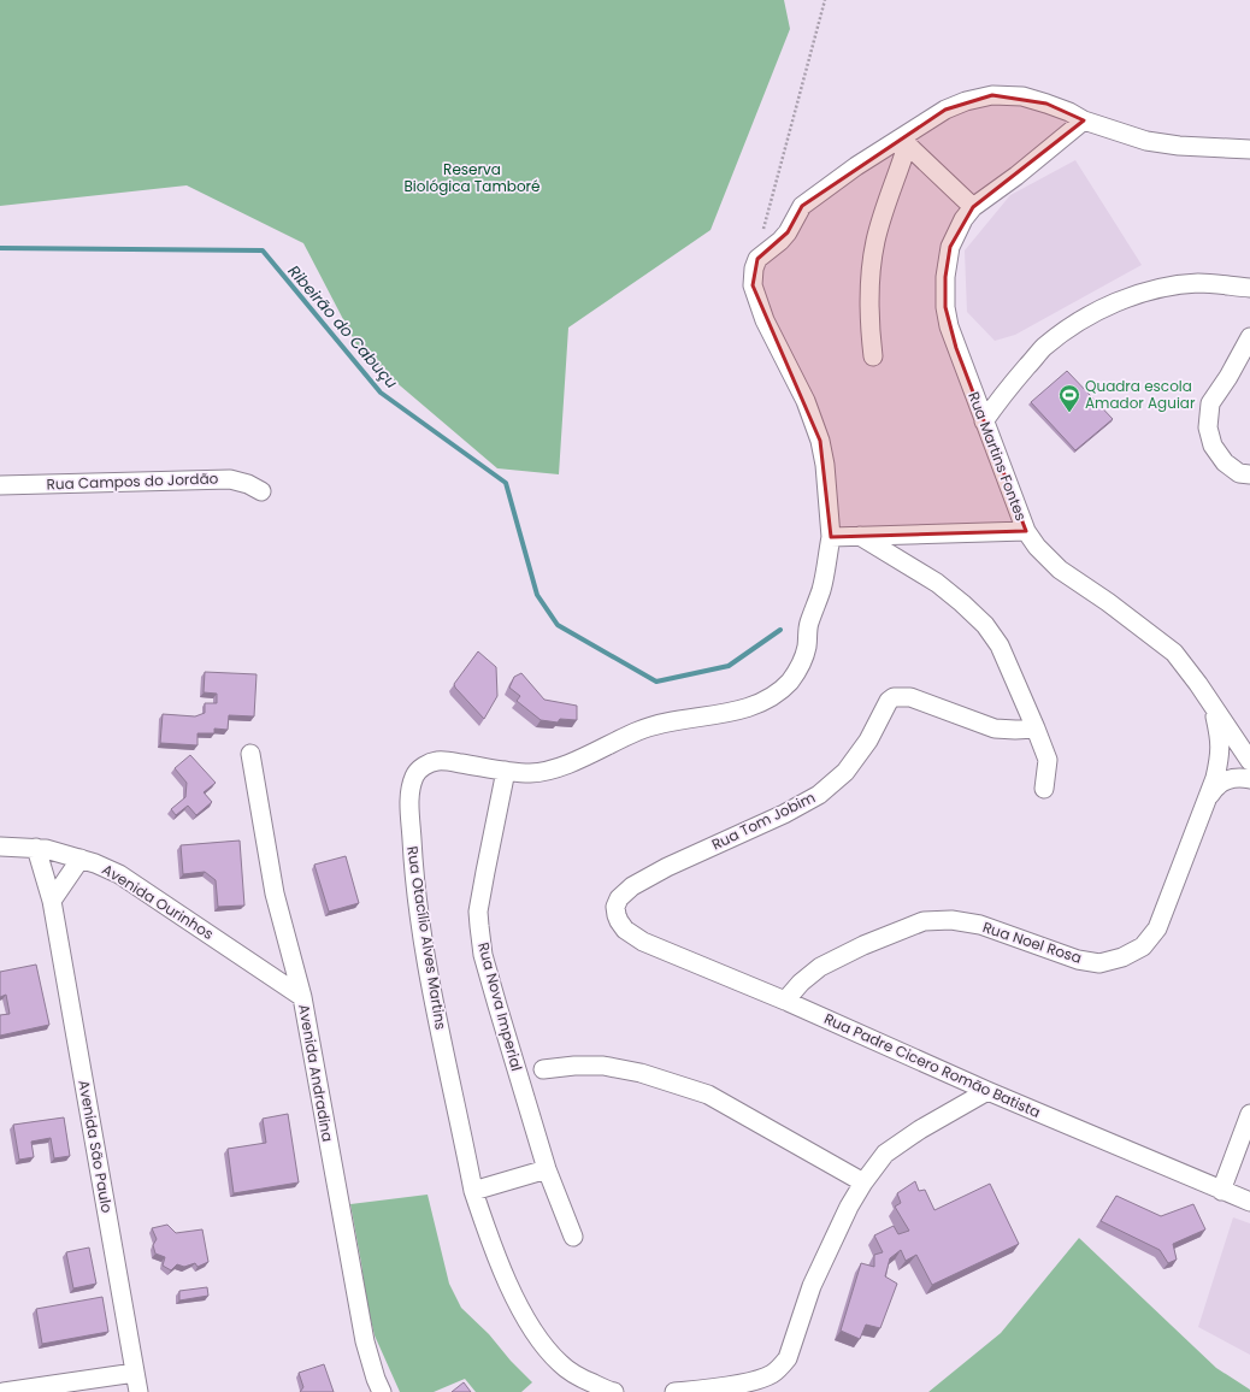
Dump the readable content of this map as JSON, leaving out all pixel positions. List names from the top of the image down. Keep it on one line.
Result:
{"streets":{"street":["Rua Martins Fontes","Rua Campos do Jordão","Rua Tom Jobim","Avenida Ourinhos","Rua Otacílio Alves Martins","Rua Noel Rosa","Rua Nova Imperial","Rua Padre Cicero Romão Batista","Avenida Andradina","Avenida São Paulo"]},"crossings":[["Rua Martins Fontes","Rua Otacílio Alves Martins"],["Rua Martins Fontes","Rua Noel Rosa"],["Rua Tom Jobim","Rua Padre Cicero Romão Batista"],["Avenida Ourinhos","Avenida Andradina"],["Avenida Ourinhos","Avenida São Paulo"],["Rua Otacílio Alves Martins","Rua Nova Imperial"],["Rua Noel Rosa","Rua Padre Cicero Romão Batista"]],"water":["Ribeirão do Cabuçu"],"parks":["Reserva Biológica Tamboré"],"places":{"sports":["Quadra escola Amador Aguiar"]}}
